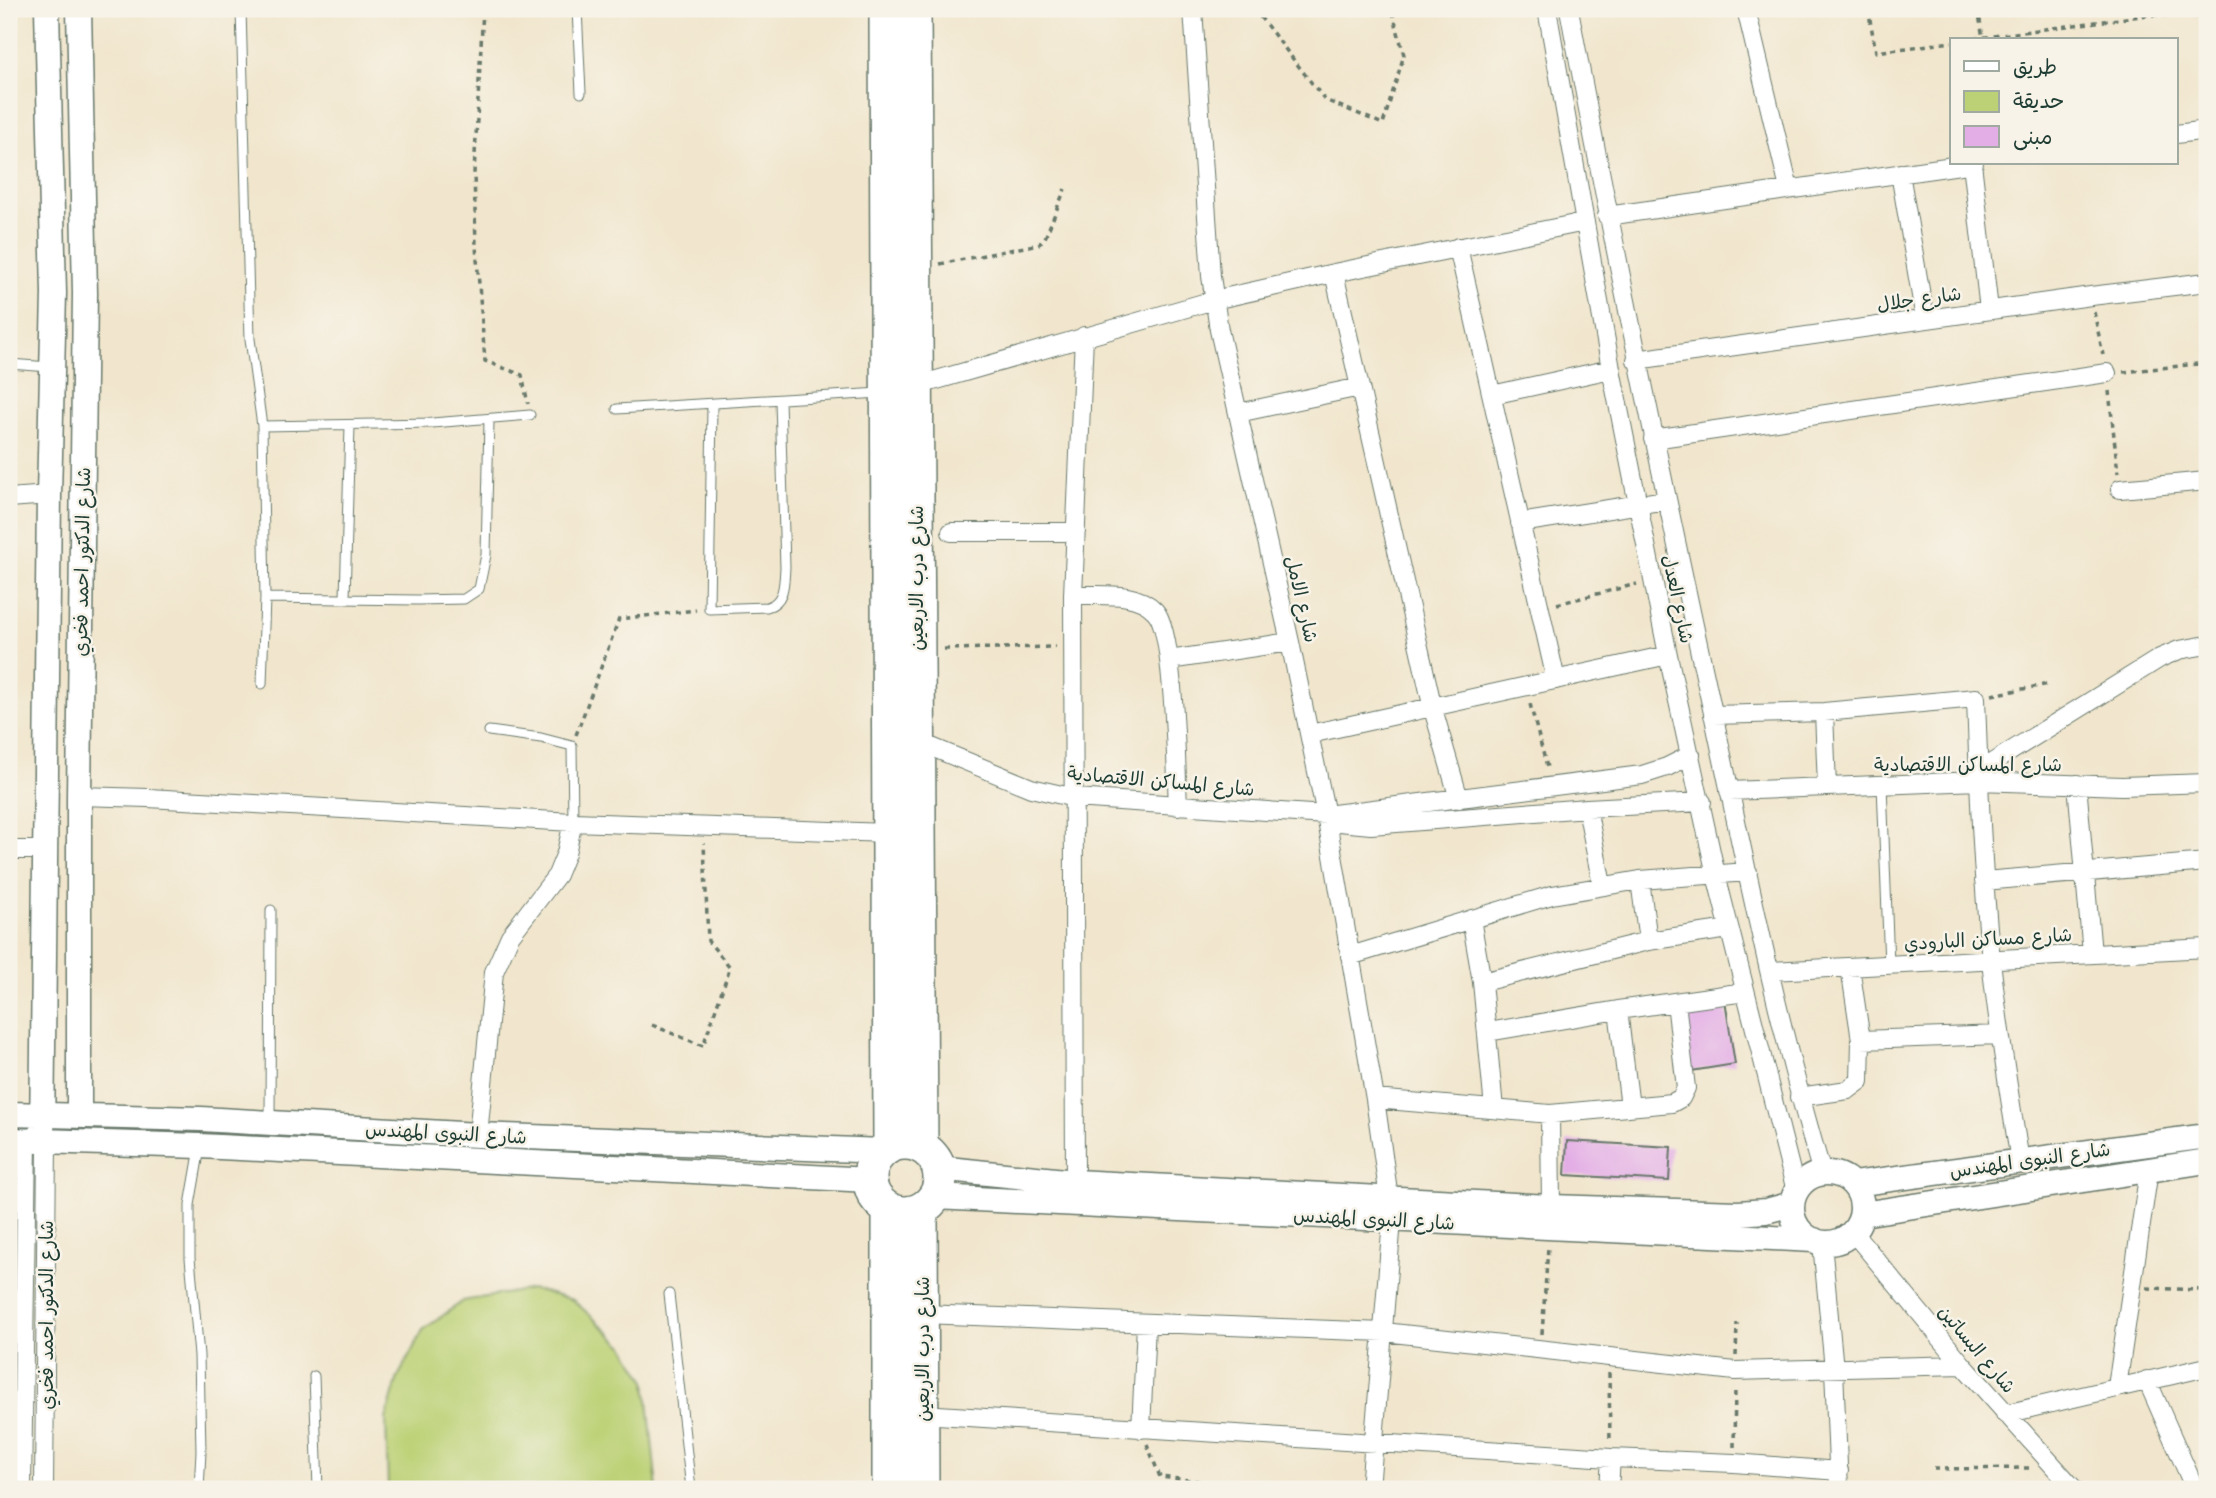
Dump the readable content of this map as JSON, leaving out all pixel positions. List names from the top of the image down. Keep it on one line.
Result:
{"streets":{"highway":["شارع درب الاربعين"],"street":["شارع جلال","شارع الدكتور احمد فخري","شارع الامل","شارع العدل","شارع المساكن الاقتصادية","شارع مساكن البارودي","شارع النبوى المهندس","شارع البساتين"]},"crossings":[["شارع جلال","شارع العدل"],["شارع الدكتور احمد فخري","شارع النبوى المهندس"],["شارع درب الاربعين","شارع المساكن الاقتصادية"],["شارع درب الاربعين","شارع النبوى المهندس"],["شارع الامل","شارع المساكن الاقتصادية"],["شارع الامل","شارع النبوى المهندس"],["شارع العدل","شارع المساكن الاقتصادية"],["شارع العدل","شارع مساكن البارودي"],["شارع العدل","شارع النبوى المهندس"],["شارع العدل","شارع البساتين"],["شارع النبوى المهندس","شارع البساتين"]],"legend":["طريق","حديقة","مبنى"]}
